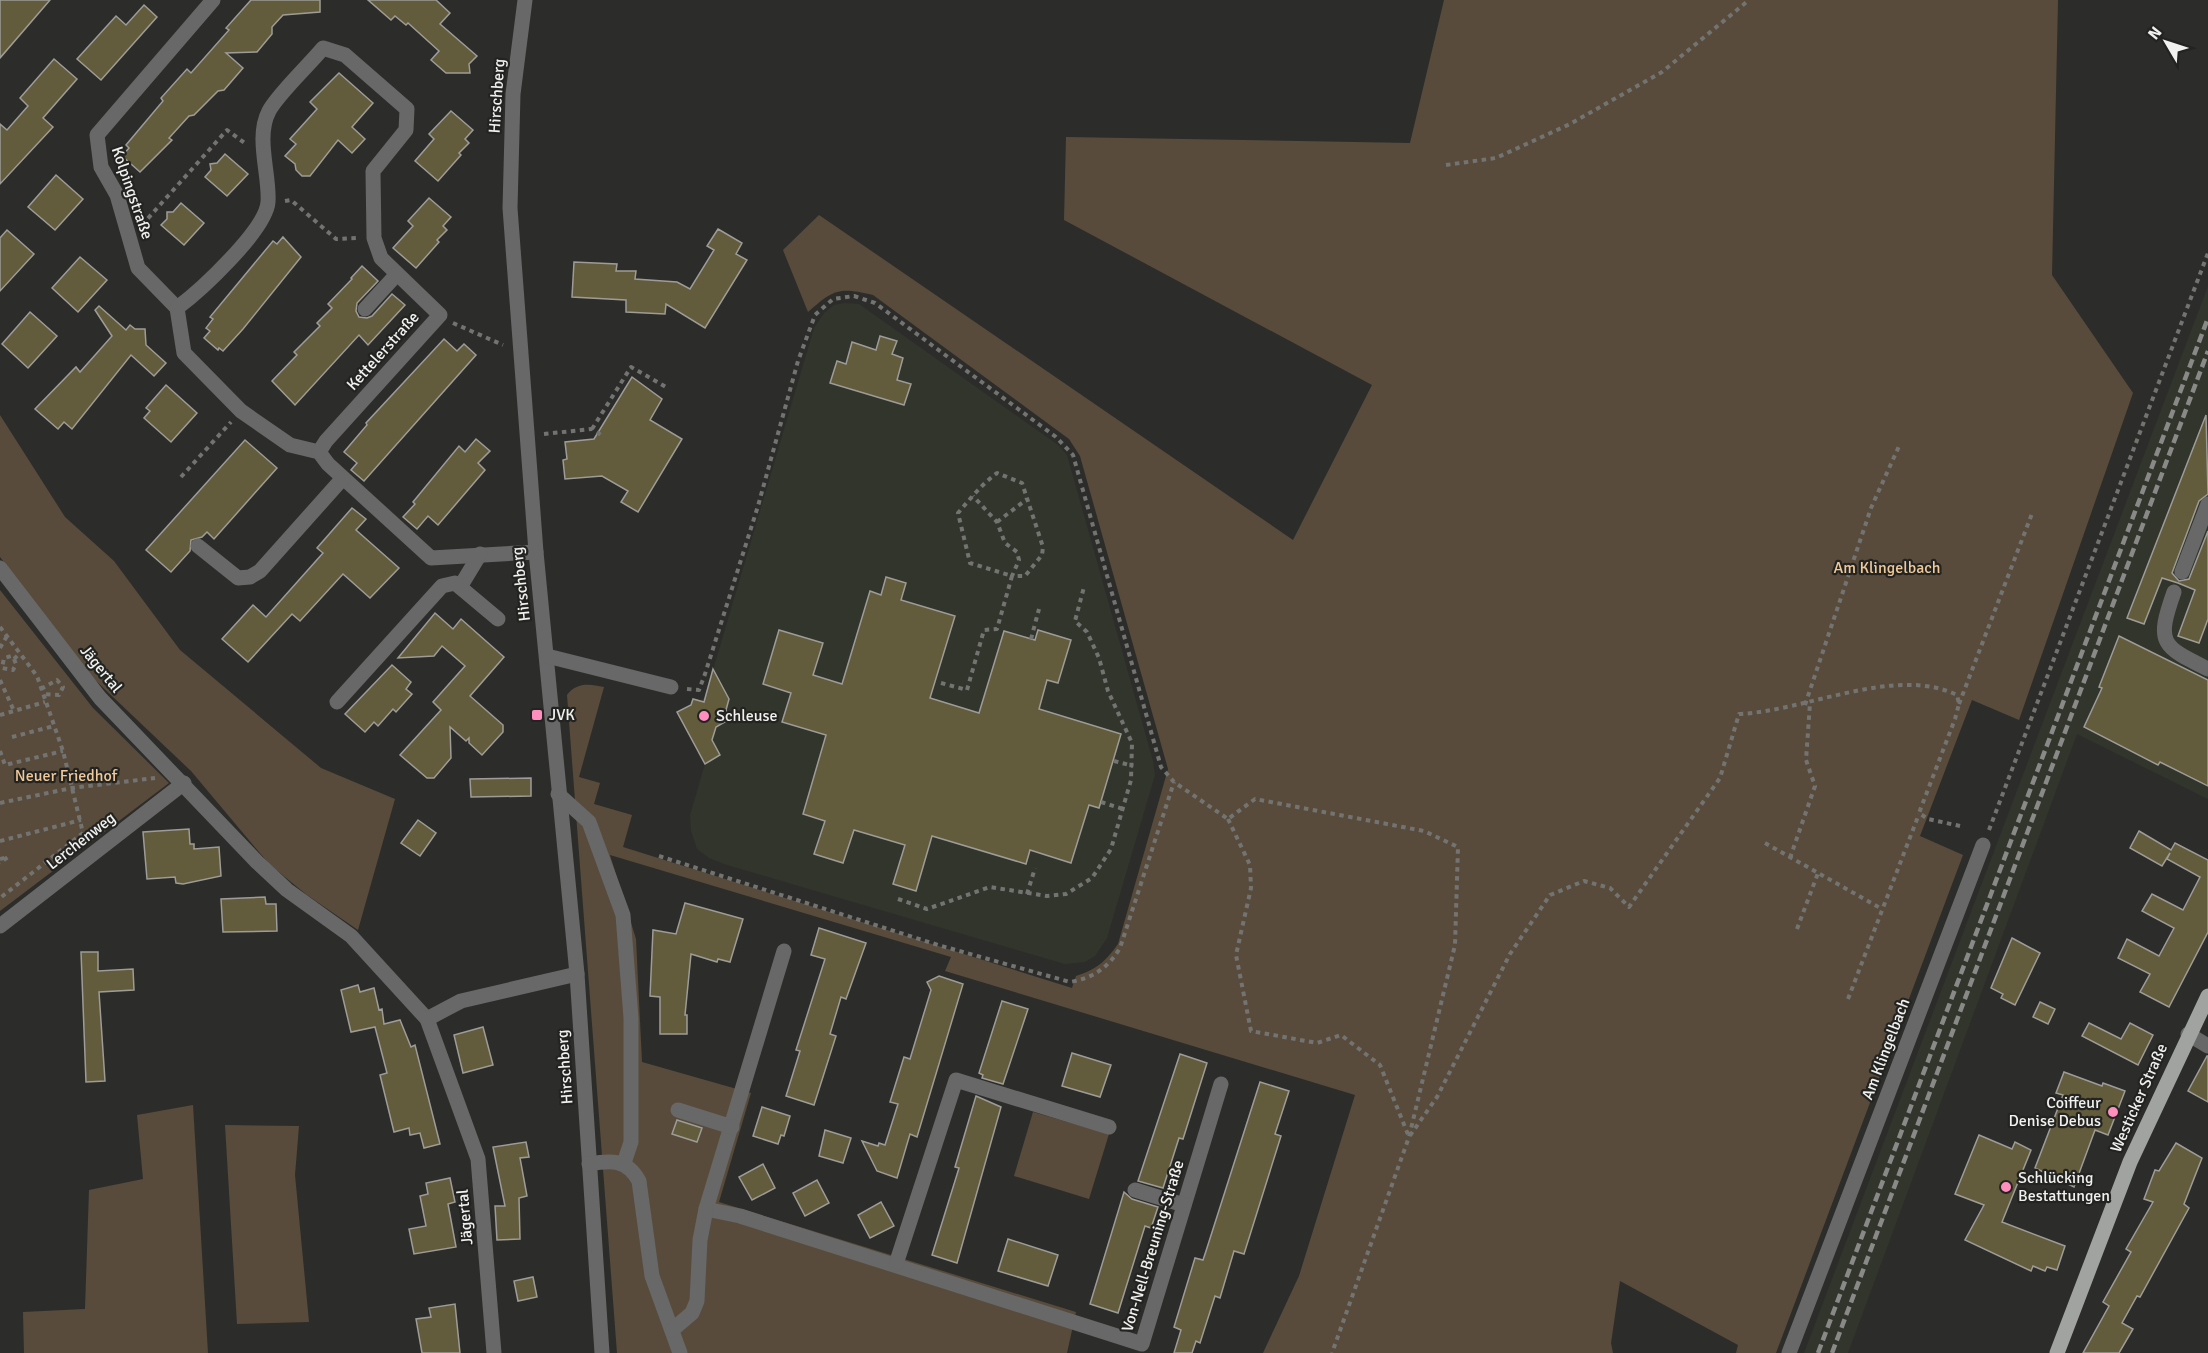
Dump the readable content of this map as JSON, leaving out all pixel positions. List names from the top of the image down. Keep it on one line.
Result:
{"streets":{"main road":["Westicker Straße"],"street":["Hirschberg","Kolpingstraße","Kettelerstraße","Jägertal","Lerchenweg","Am Klingelbach","Von-Nell-Breuning-Straße"]},"crossings":[["Jägertal","Lerchenweg"]],"parks":["Am Klingelbach","Neuer Friedhof"],"places":{"transit":["JVK"],"other":["Schleuse","Coiffeur Denise Debus","Schlücking Bestattungen"]},"north":"top left"}
